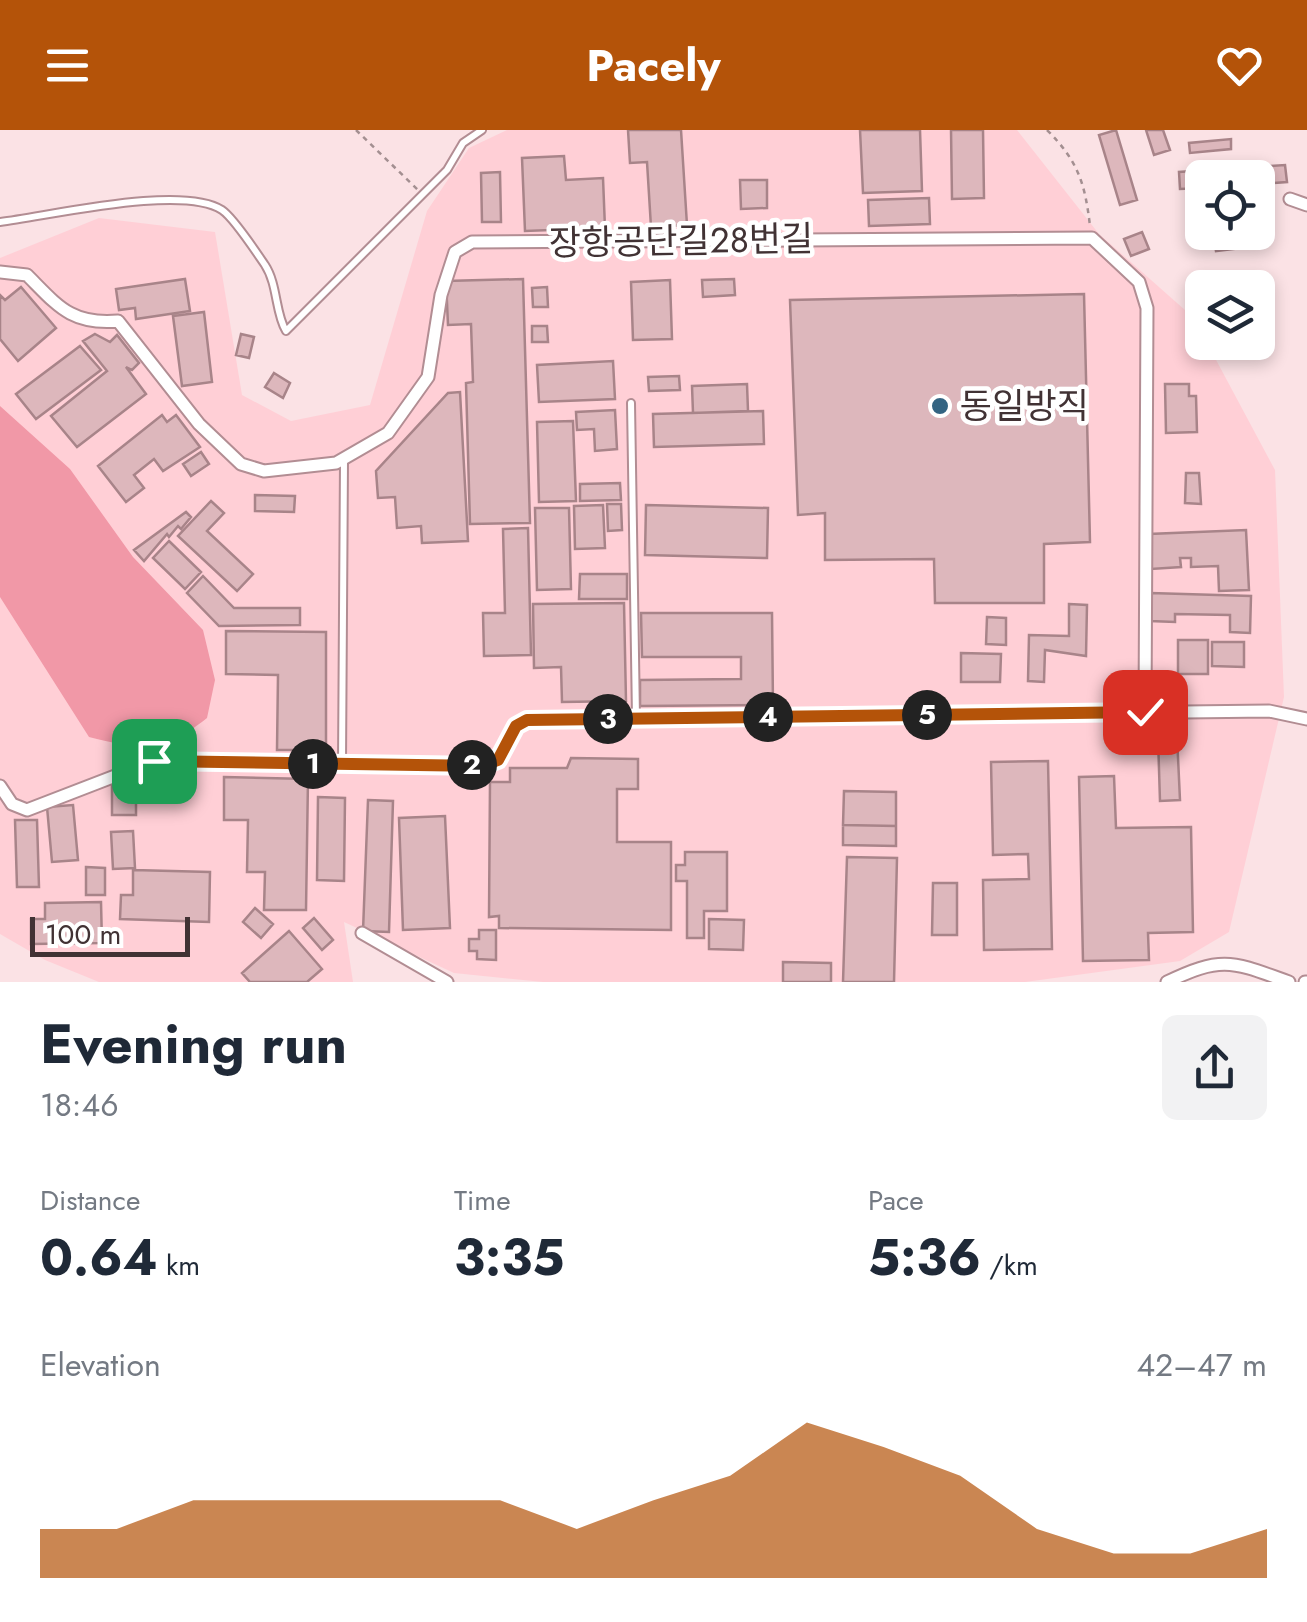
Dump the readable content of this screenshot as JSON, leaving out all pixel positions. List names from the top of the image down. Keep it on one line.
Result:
{"streets":{"street":["장항공단길28번길"]},"places":["동일방직"],"scale_bar":"100 m","page":{"header":"Pacely","pins":["5","4","3","1","2"],"scale":"100 m","heading":["Evening run","18:46"],"stats":[["Distance","0.64 km"],["Time","3:35"],["Pace","5:36 /km"]],"chart":["Elevation","42–47 m"]}}
